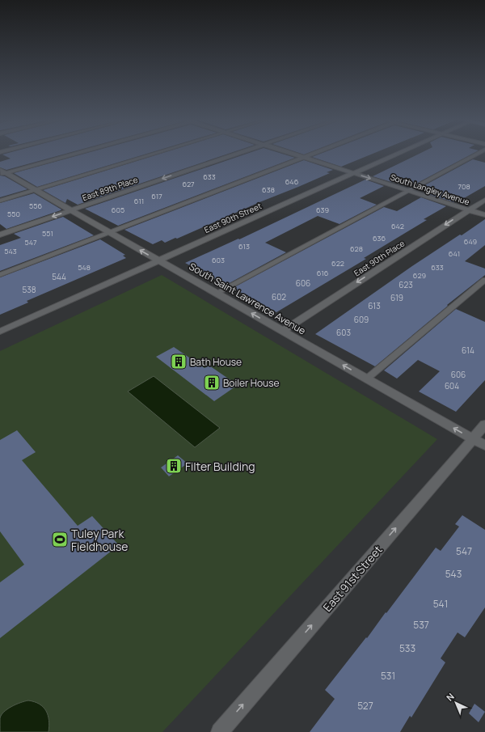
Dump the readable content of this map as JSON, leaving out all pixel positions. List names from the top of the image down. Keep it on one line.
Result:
{"streets":{"street":["East 89th Place","South Langley Avenue","East 90th Street","East 90th Place","South Saint Lawrence Avenue","East 91st Street"]},"crossings":[["East 89th Place","South Saint Lawrence Avenue"],["South Langley Avenue","East 90th Street"],["South Langley Avenue","East 90th Place"],["East 90th Street","South Saint Lawrence Avenue"],["East 90th Place","South Saint Lawrence Avenue"],["South Saint Lawrence Avenue","East 91st Street"]],"one_way":["East 89th Place","East 90th Place","South Saint Lawrence Avenue","East 91st Street"],"places":{"building":["Bath House","Boiler House","Filter Building"],"sports":["Tuley Park Fieldhouse"]},"house_numbers":["633","646","627","708","638","617","611","556","605","639","550","642","551","636","649","547","613","628","543","641","603","622","548","633","616","629","544","606","623","538","602","619","613","609","603","614","606","604","547","543","541","537","533","531","527"],"north":"top left"}
